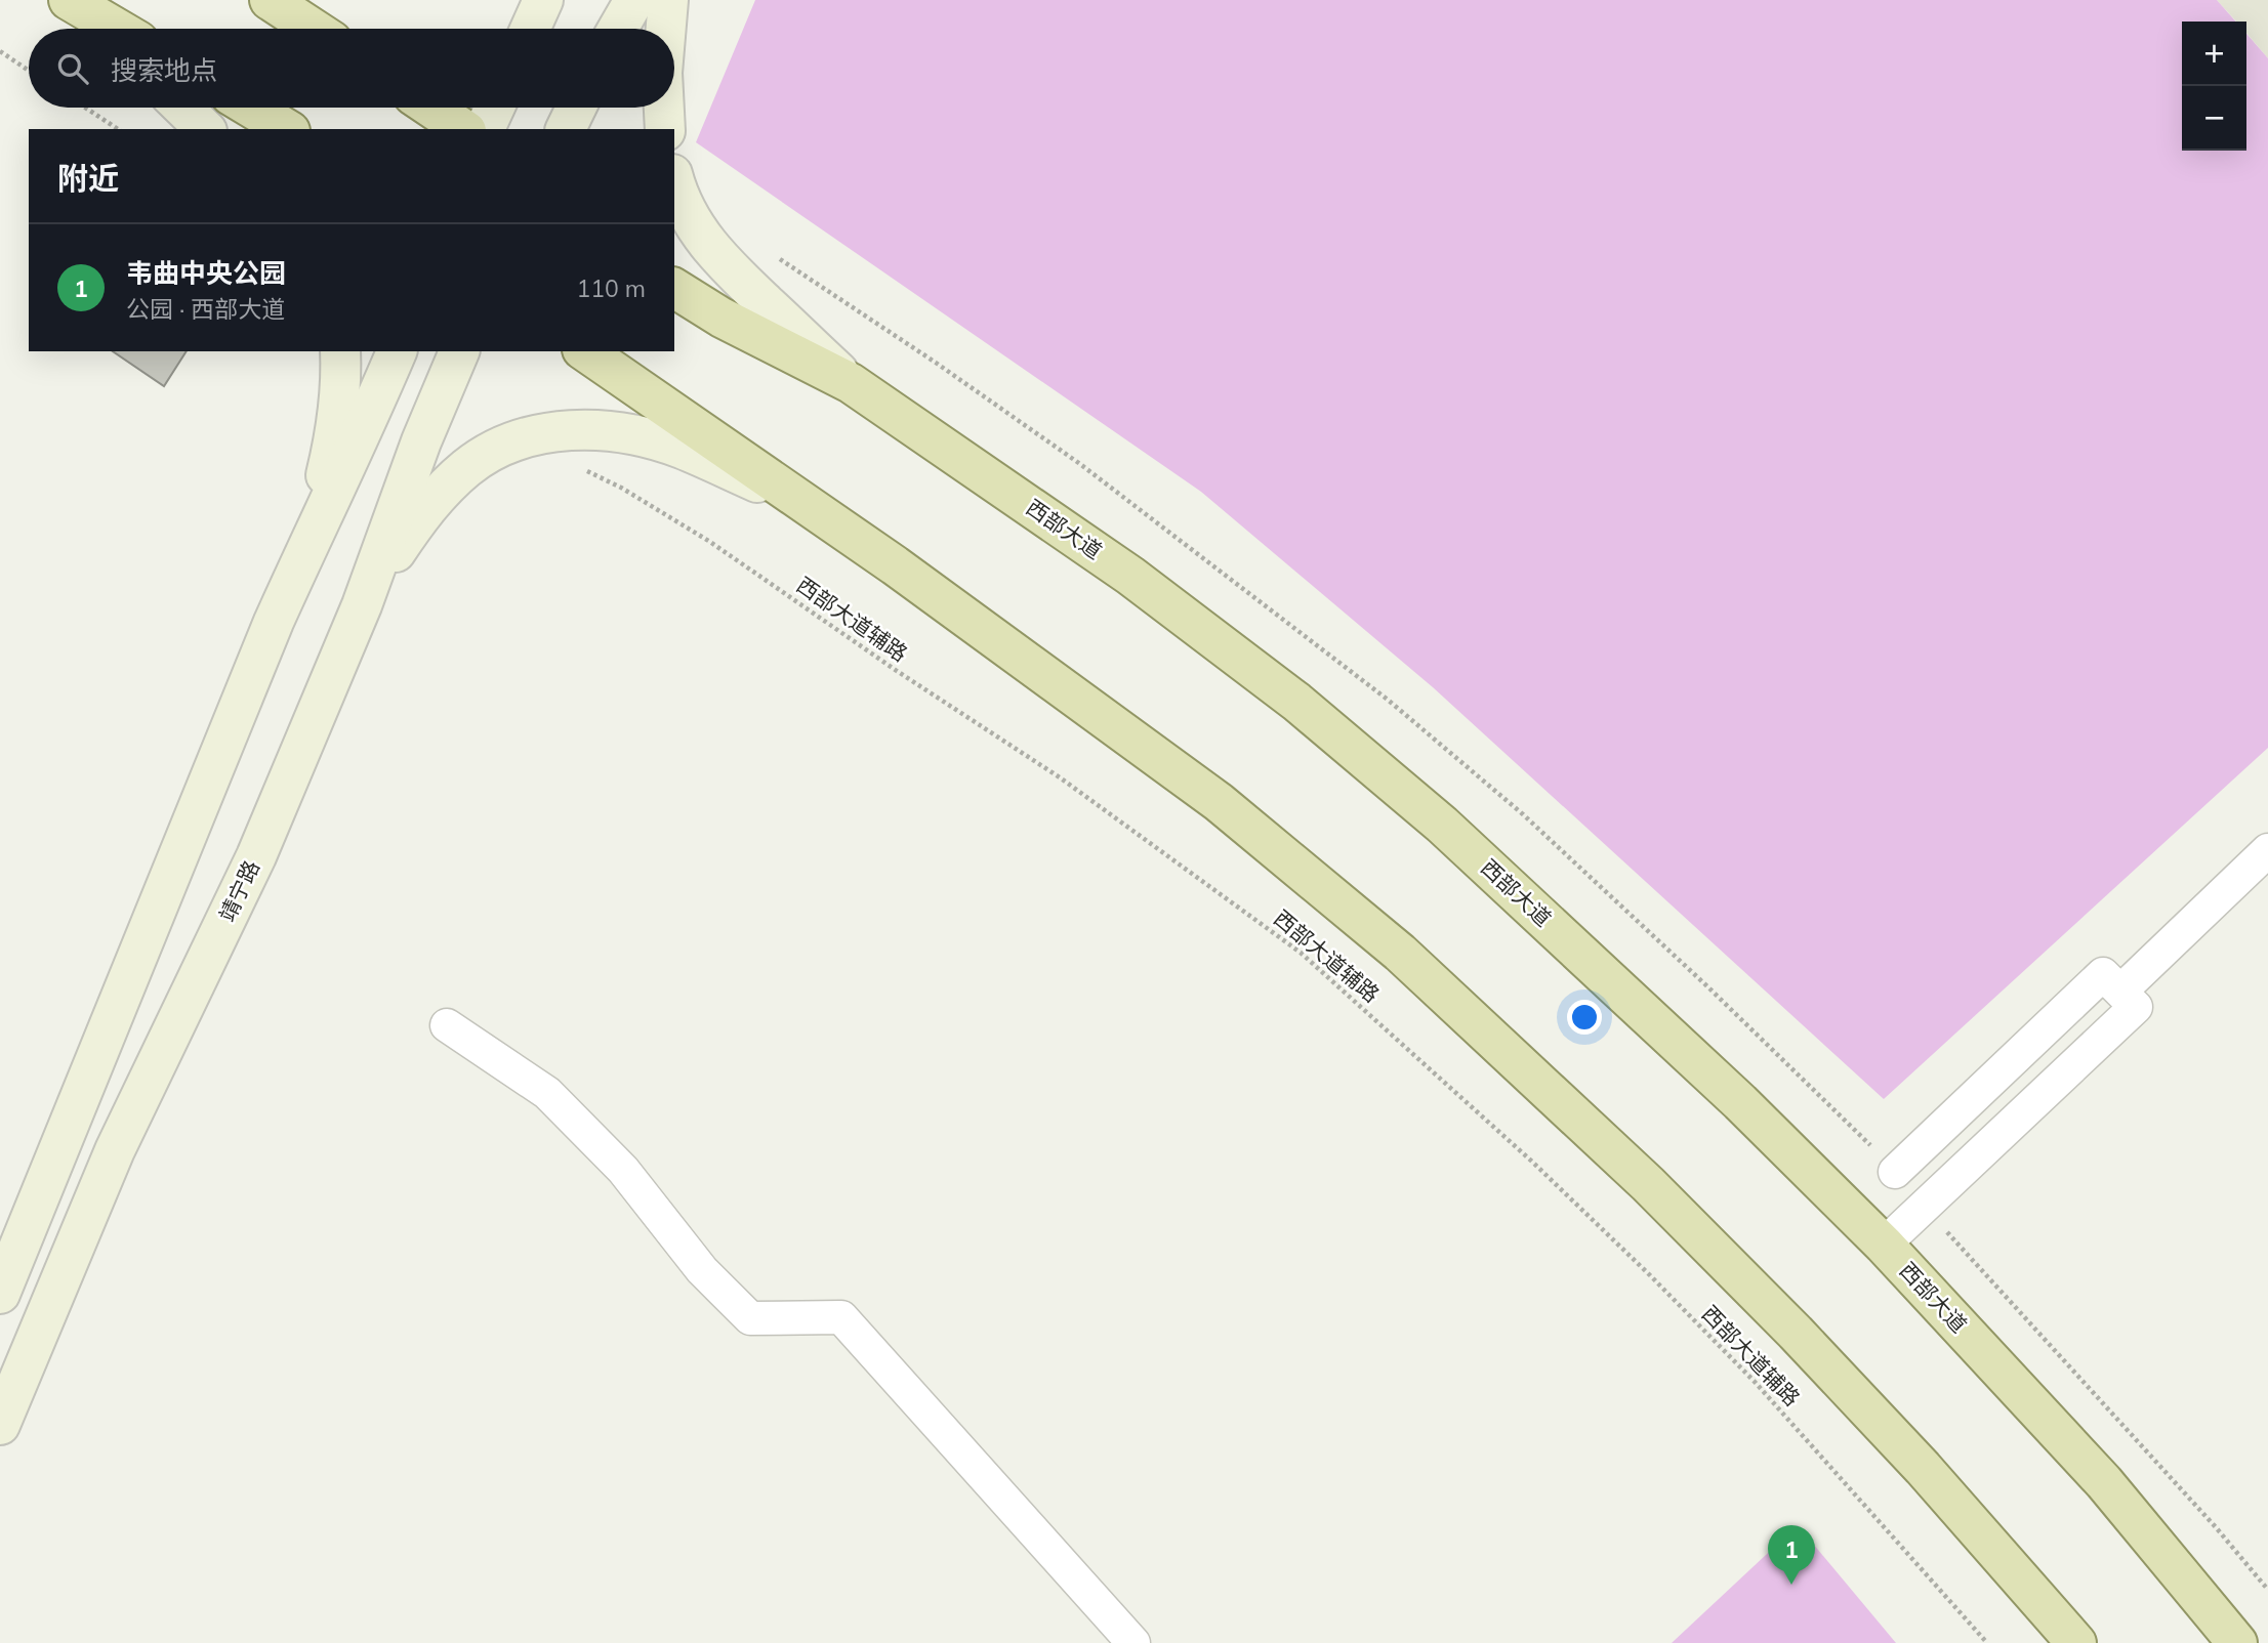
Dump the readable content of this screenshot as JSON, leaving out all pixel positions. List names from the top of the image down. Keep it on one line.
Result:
{"streets":{"main road":["西部大道","靖宁路"],"path":["西部大道辅路"]},"page":{"map_buttons":["+","−"],"search":"搜索地点","heading":"附近","list":[{"mark":"1","name":"韦曲中央公园","note":"公园 · 西部大道","value":"110 m"}],"pins":"1"}}
